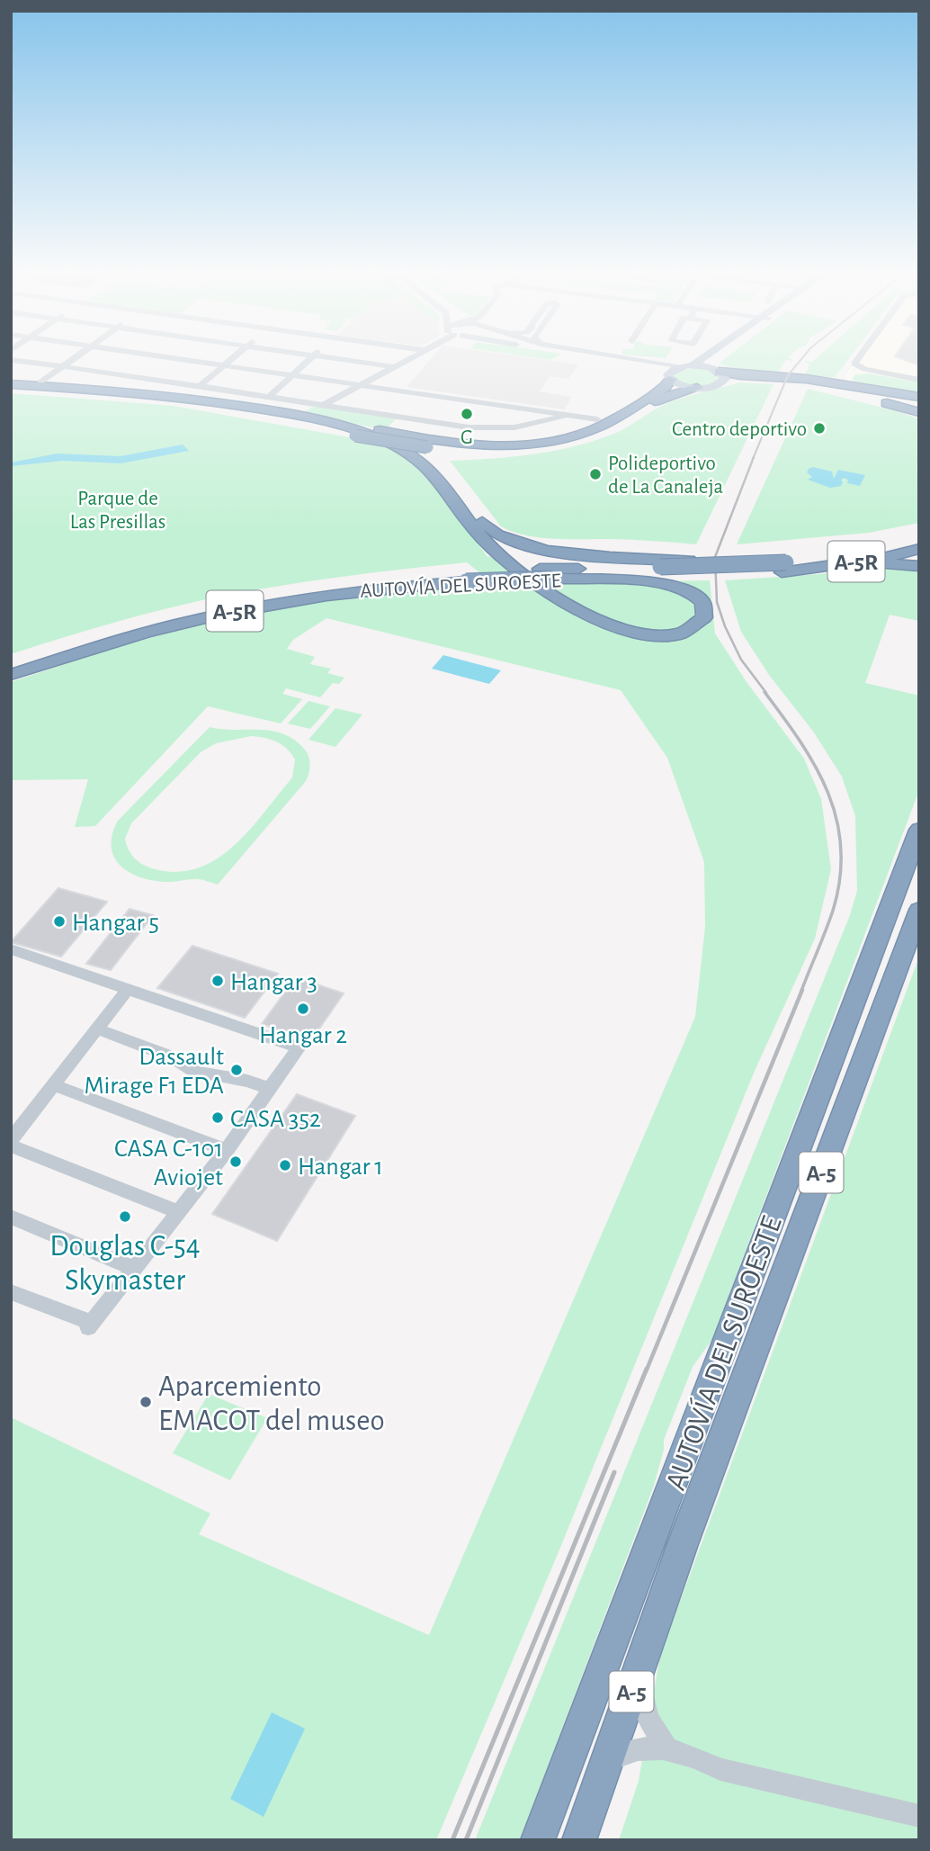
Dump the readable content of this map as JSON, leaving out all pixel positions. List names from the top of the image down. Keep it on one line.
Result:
{"streets":{"highway":["A-5R","AUTOVÍA DEL SUROESTE","A-5"]},"parks":["Parque de Las Presillas"],"places":["G","Centro deportivo","Polideportivo de La Canaleja","Hangar 5","Hangar 3","Hangar 2","Dassault Mirage F1 EDA","CASA 352","CASA C-101 Aviojet","Hangar 1","Douglas C-54 Skymaster","Aparcemiento EMACOT del museo"]}
